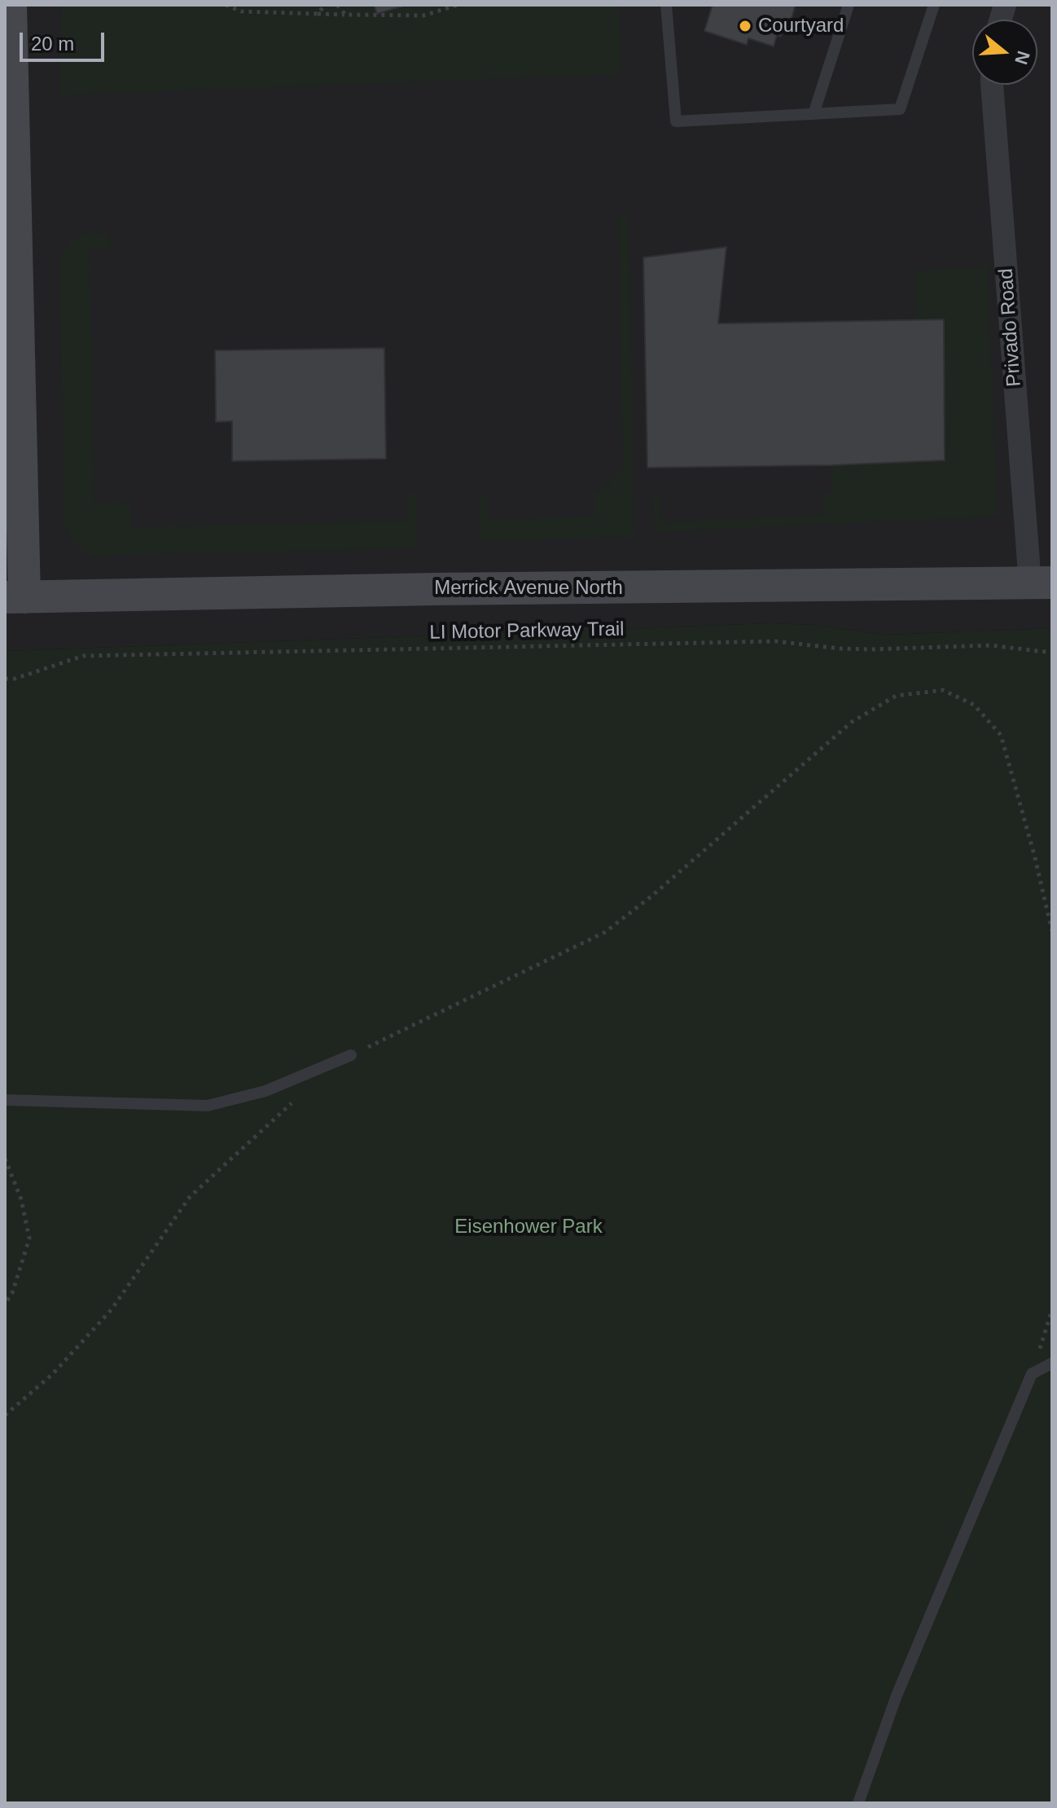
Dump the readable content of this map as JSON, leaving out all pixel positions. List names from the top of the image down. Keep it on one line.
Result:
{"streets":{"main road":["Merrick Avenue North"],"street":["Privado Road"],"path":["LI Motor Parkway Trail"]},"crossings":[["Privado Road","Merrick Avenue North"]],"parks":["Eisenhower Park"],"places":["Courtyard"],"scale_bar":"20 m","north":"right"}
